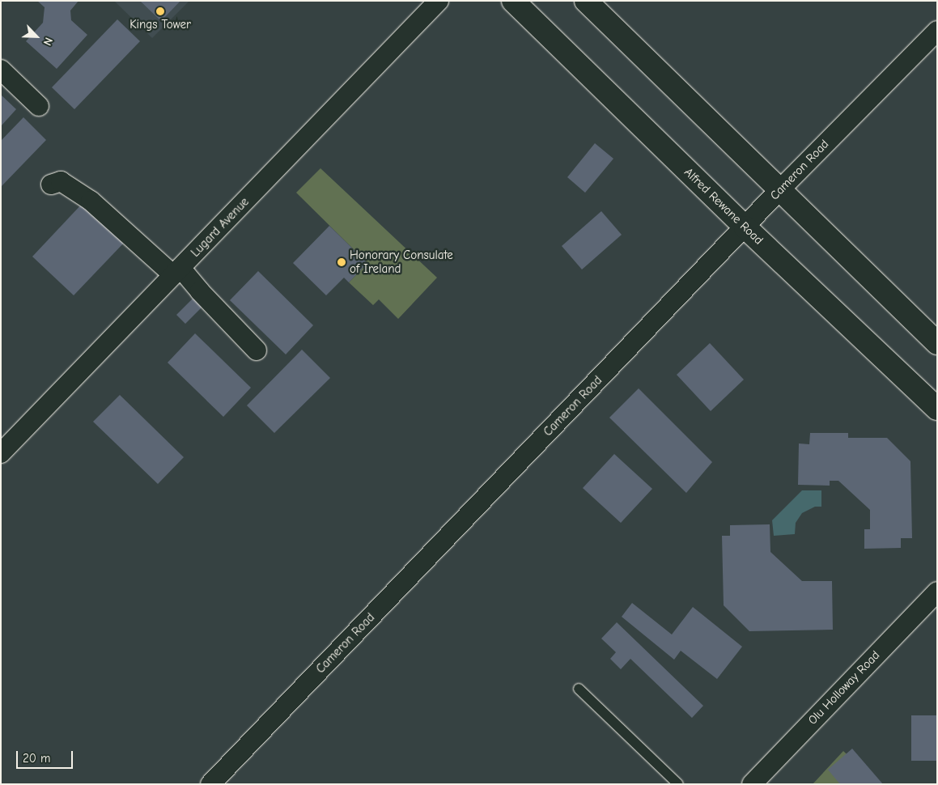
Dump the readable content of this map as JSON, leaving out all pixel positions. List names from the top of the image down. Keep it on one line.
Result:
{"streets":{"main road":["Alfred Rewane Road"],"street":["Cameron Road","Lugard Avenue","Olu Holloway Road"]},"crossings":[["Cameron Road","Alfred Rewane Road"]],"places":["Kings Tower","Honorary Consulate of Ireland"],"scale_bar":"20 m","north":"bottom right"}
